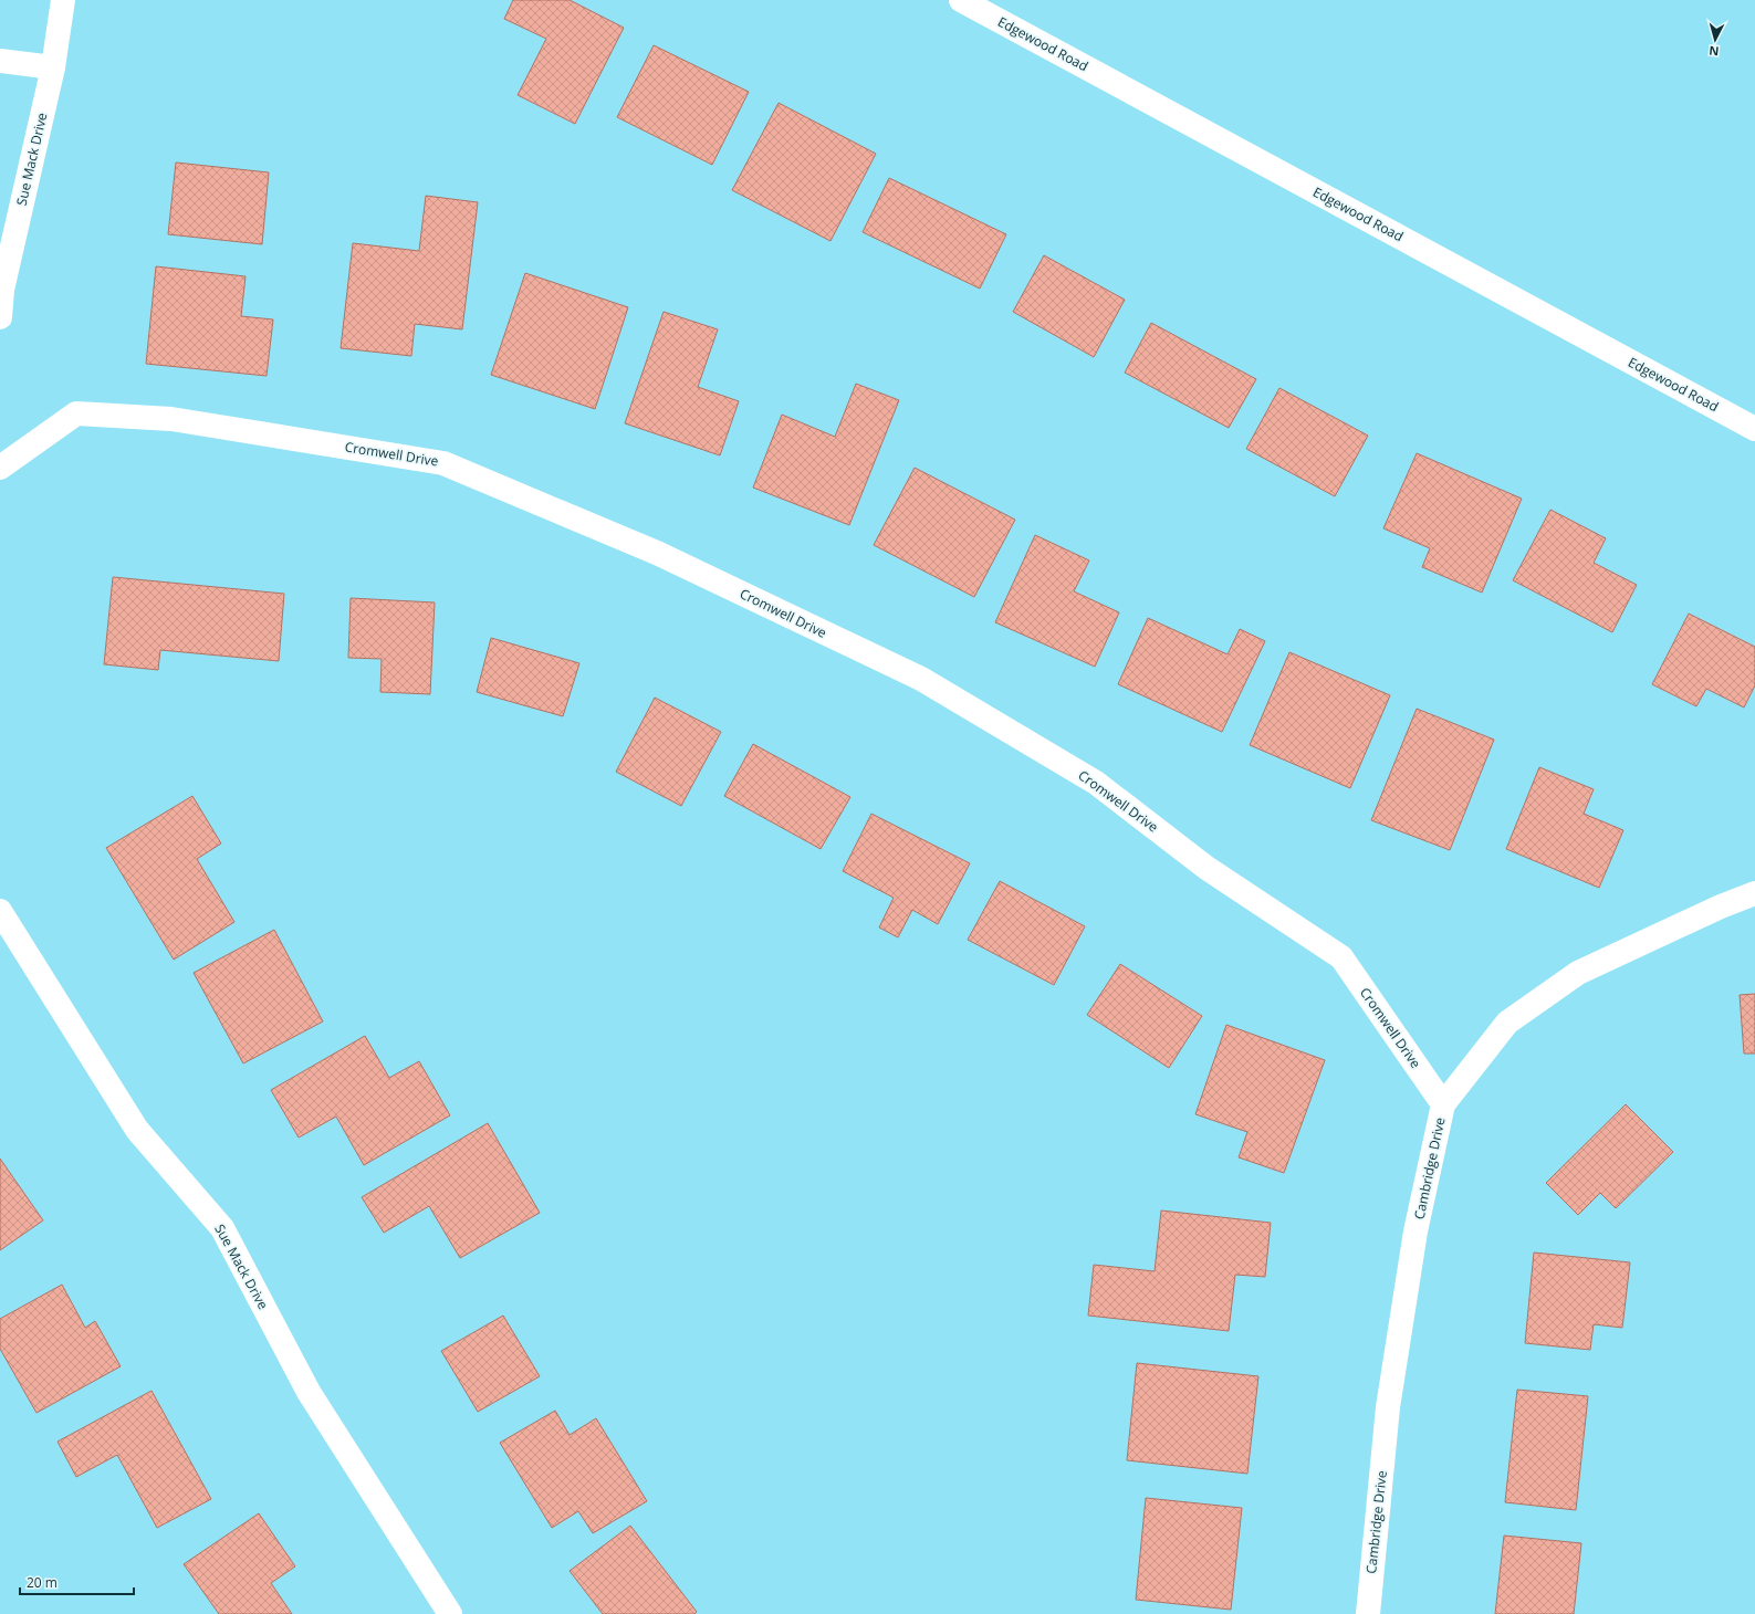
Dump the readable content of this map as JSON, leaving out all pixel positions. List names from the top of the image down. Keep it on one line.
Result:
{"streets":{"street":["Edgewood Road","Sue Mack Drive","Cromwell Drive","Cambridge Drive"]},"crossings":[["Cromwell Drive","Cambridge Drive"]],"scale_bar":"20 m","north":"bottom"}
